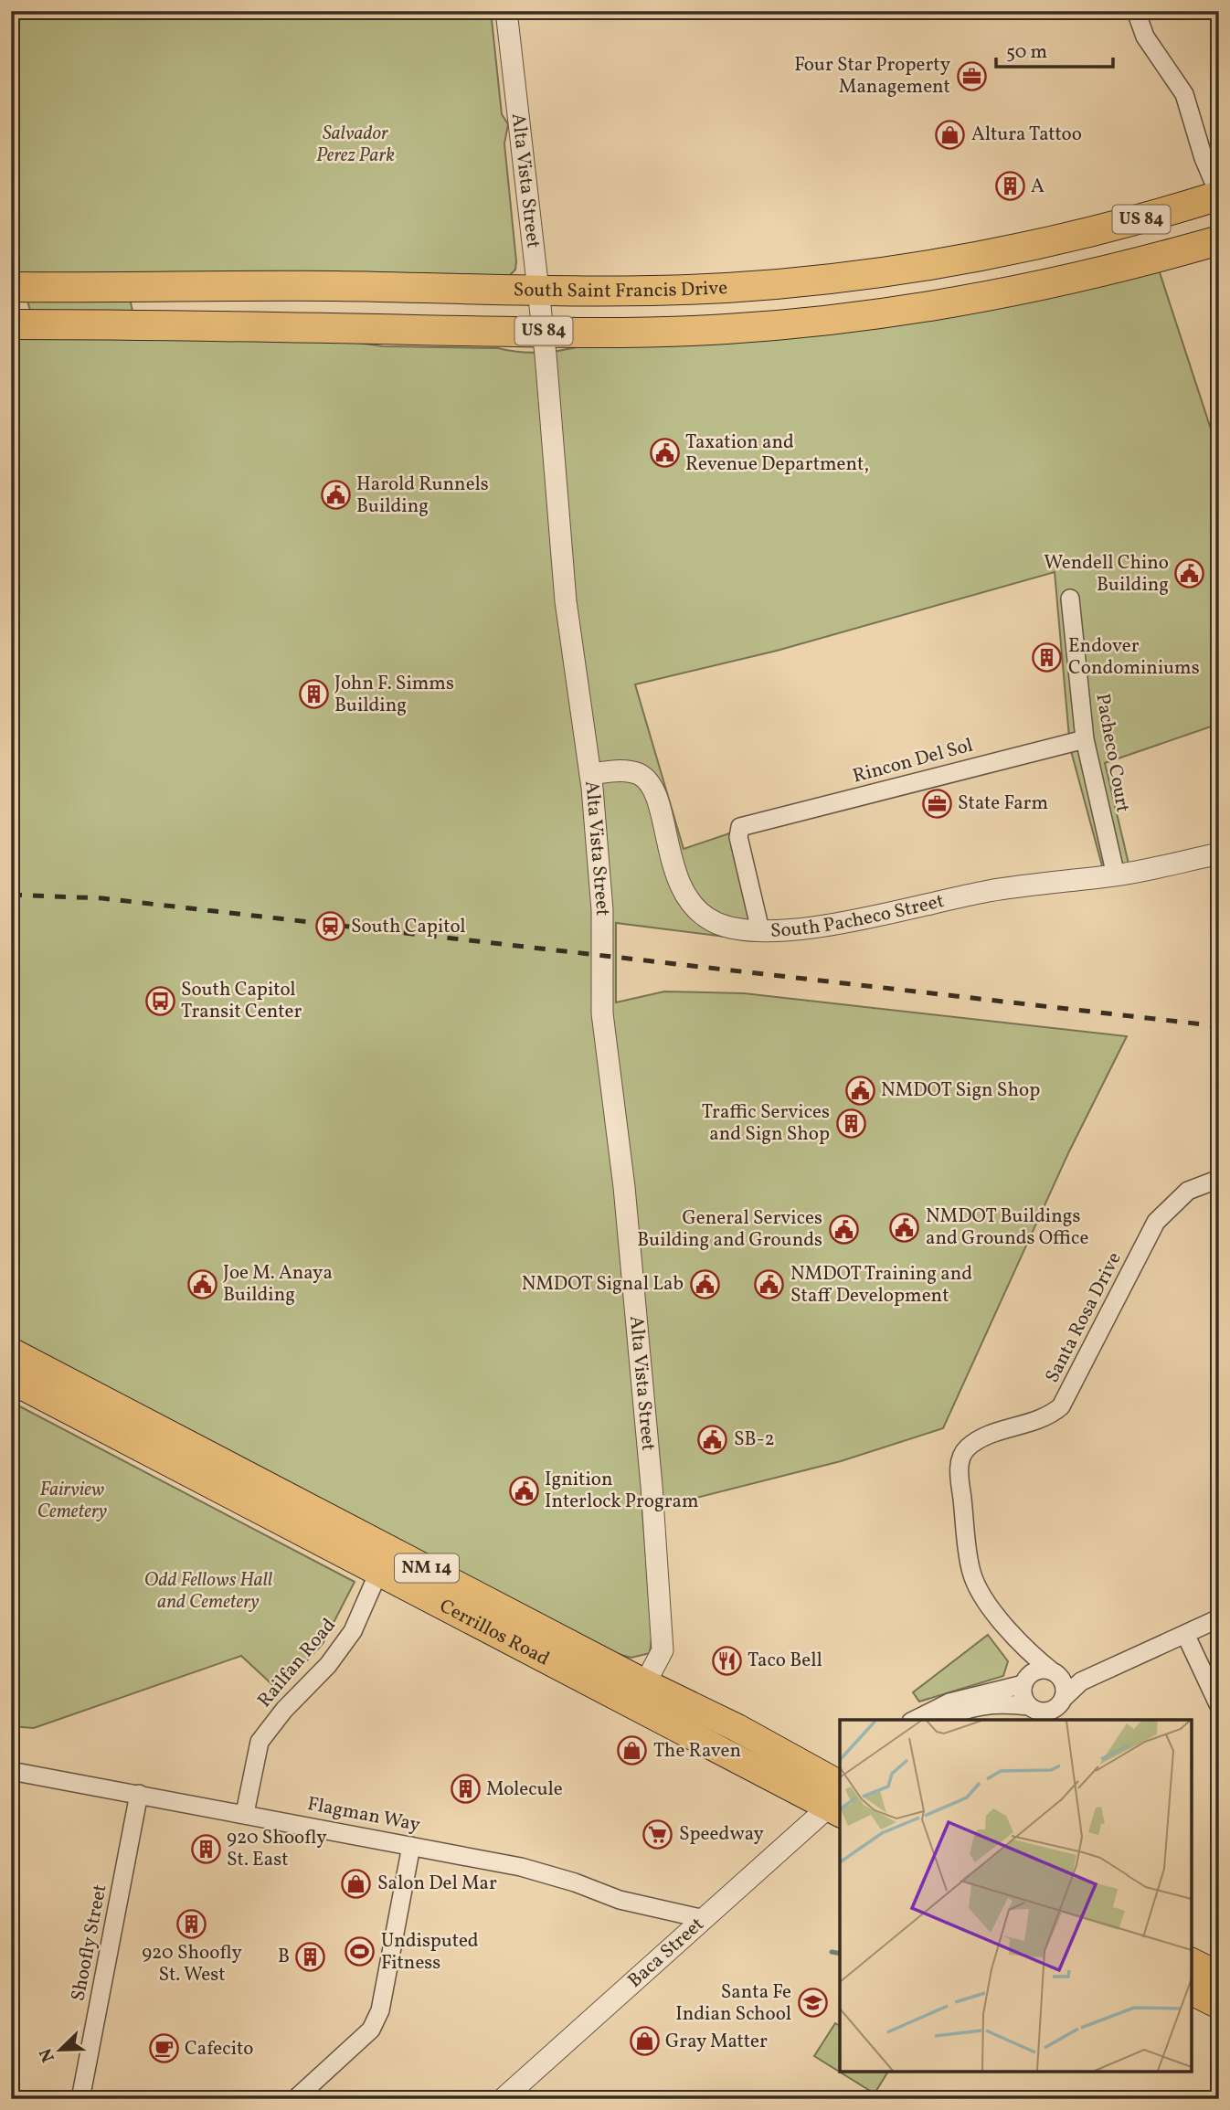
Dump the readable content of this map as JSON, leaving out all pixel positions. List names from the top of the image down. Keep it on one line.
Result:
{"streets":{"highway":["US 84","South Saint Francis Drive"],"main road":["NM 14","Cerrillos Road"],"street":["Alta Vista Street","Pacheco Court","Rincon Del Sol","South Pacheco Street","Santa Rosa Drive","Railfan Road","Flagman Way","Shoofly Street","Baca Street"]},"crossings":[["Alta Vista Street","US 84"],["Alta Vista Street","South Saint Francis Drive"],["Alta Vista Street","South Pacheco Street"],["Alta Vista Street","Cerrillos Road"],["Pacheco Court","Rincon Del Sol"],["Pacheco Court","South Pacheco Street"],["Rincon Del Sol","South Pacheco Street"],["Cerrillos Road","Railfan Road"],["Cerrillos Road","Baca Street"],["Railfan Road","Flagman Way"],["Flagman Way","Shoofly Street"],["Flagman Way","Baca Street"]],"parks":["Salvador Perez Park","Fairview Cemetery","Odd Fellows Hall and Cemetery"],"places":{"office":["Four Star Property Management","State Farm"],"shop":["Altura Tattoo","The Raven","Salon Del Mar","Gray Matter"],"building":["A","Endover Condominiums","John F. Simms Building","Traffic Services and Sign Shop","Molecule","920 Shoofly St. East","920 Shoofly St. West","B"],"public building":["Taxation and Revenue Department,","Harold Runnels Building","Wendell Chino Building","NMDOT Sign Shop","NMDOT Buildings and Grounds Office","General Services Building and Grounds","Joe M. Anaya Building","NMDOT Signal Lab","NMDOT Training and Staff Development","SB-2","Ignition Interlock Program"],"station":["South Capitol"],"bus stop":["South Capitol Transit Center"],"restaurant":["Taco Bell"],"supermarket":["Speedway"],"sports":["Undisputed Fitness"],"school or university":["Santa Fe Indian School"],"cafe":["Cafecito"]},"scale_bar":"50 m","north":"bottom left"}
